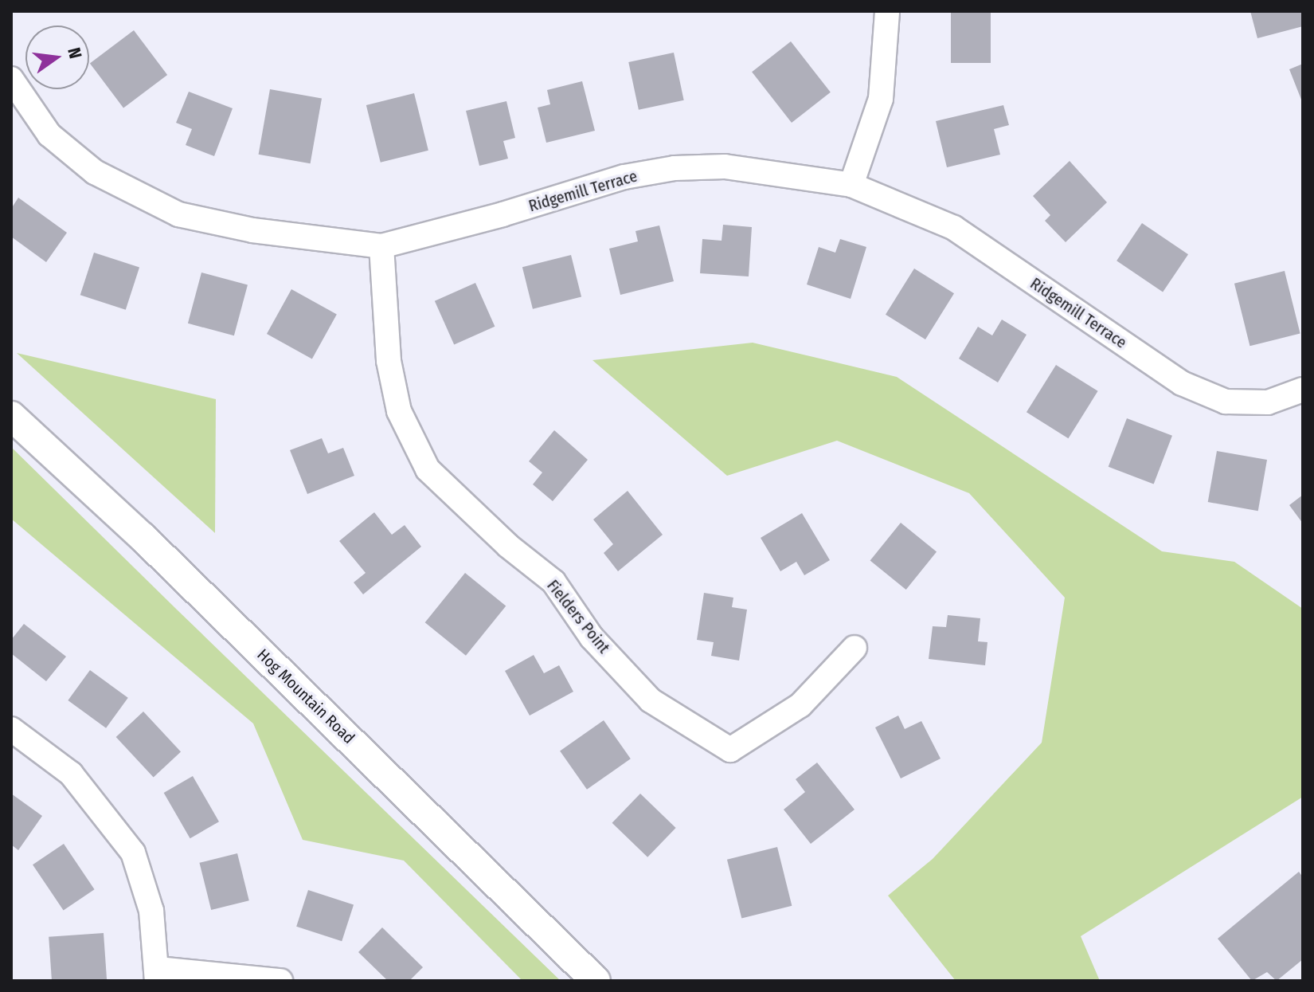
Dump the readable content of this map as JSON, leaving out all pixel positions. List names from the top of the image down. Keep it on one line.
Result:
{"streets":{"street":["Ridgemill Terrace","Fielders Point","Hog Mountain Road"]},"crossings":[["Ridgemill Terrace","Fielders Point"]],"north":"right"}
